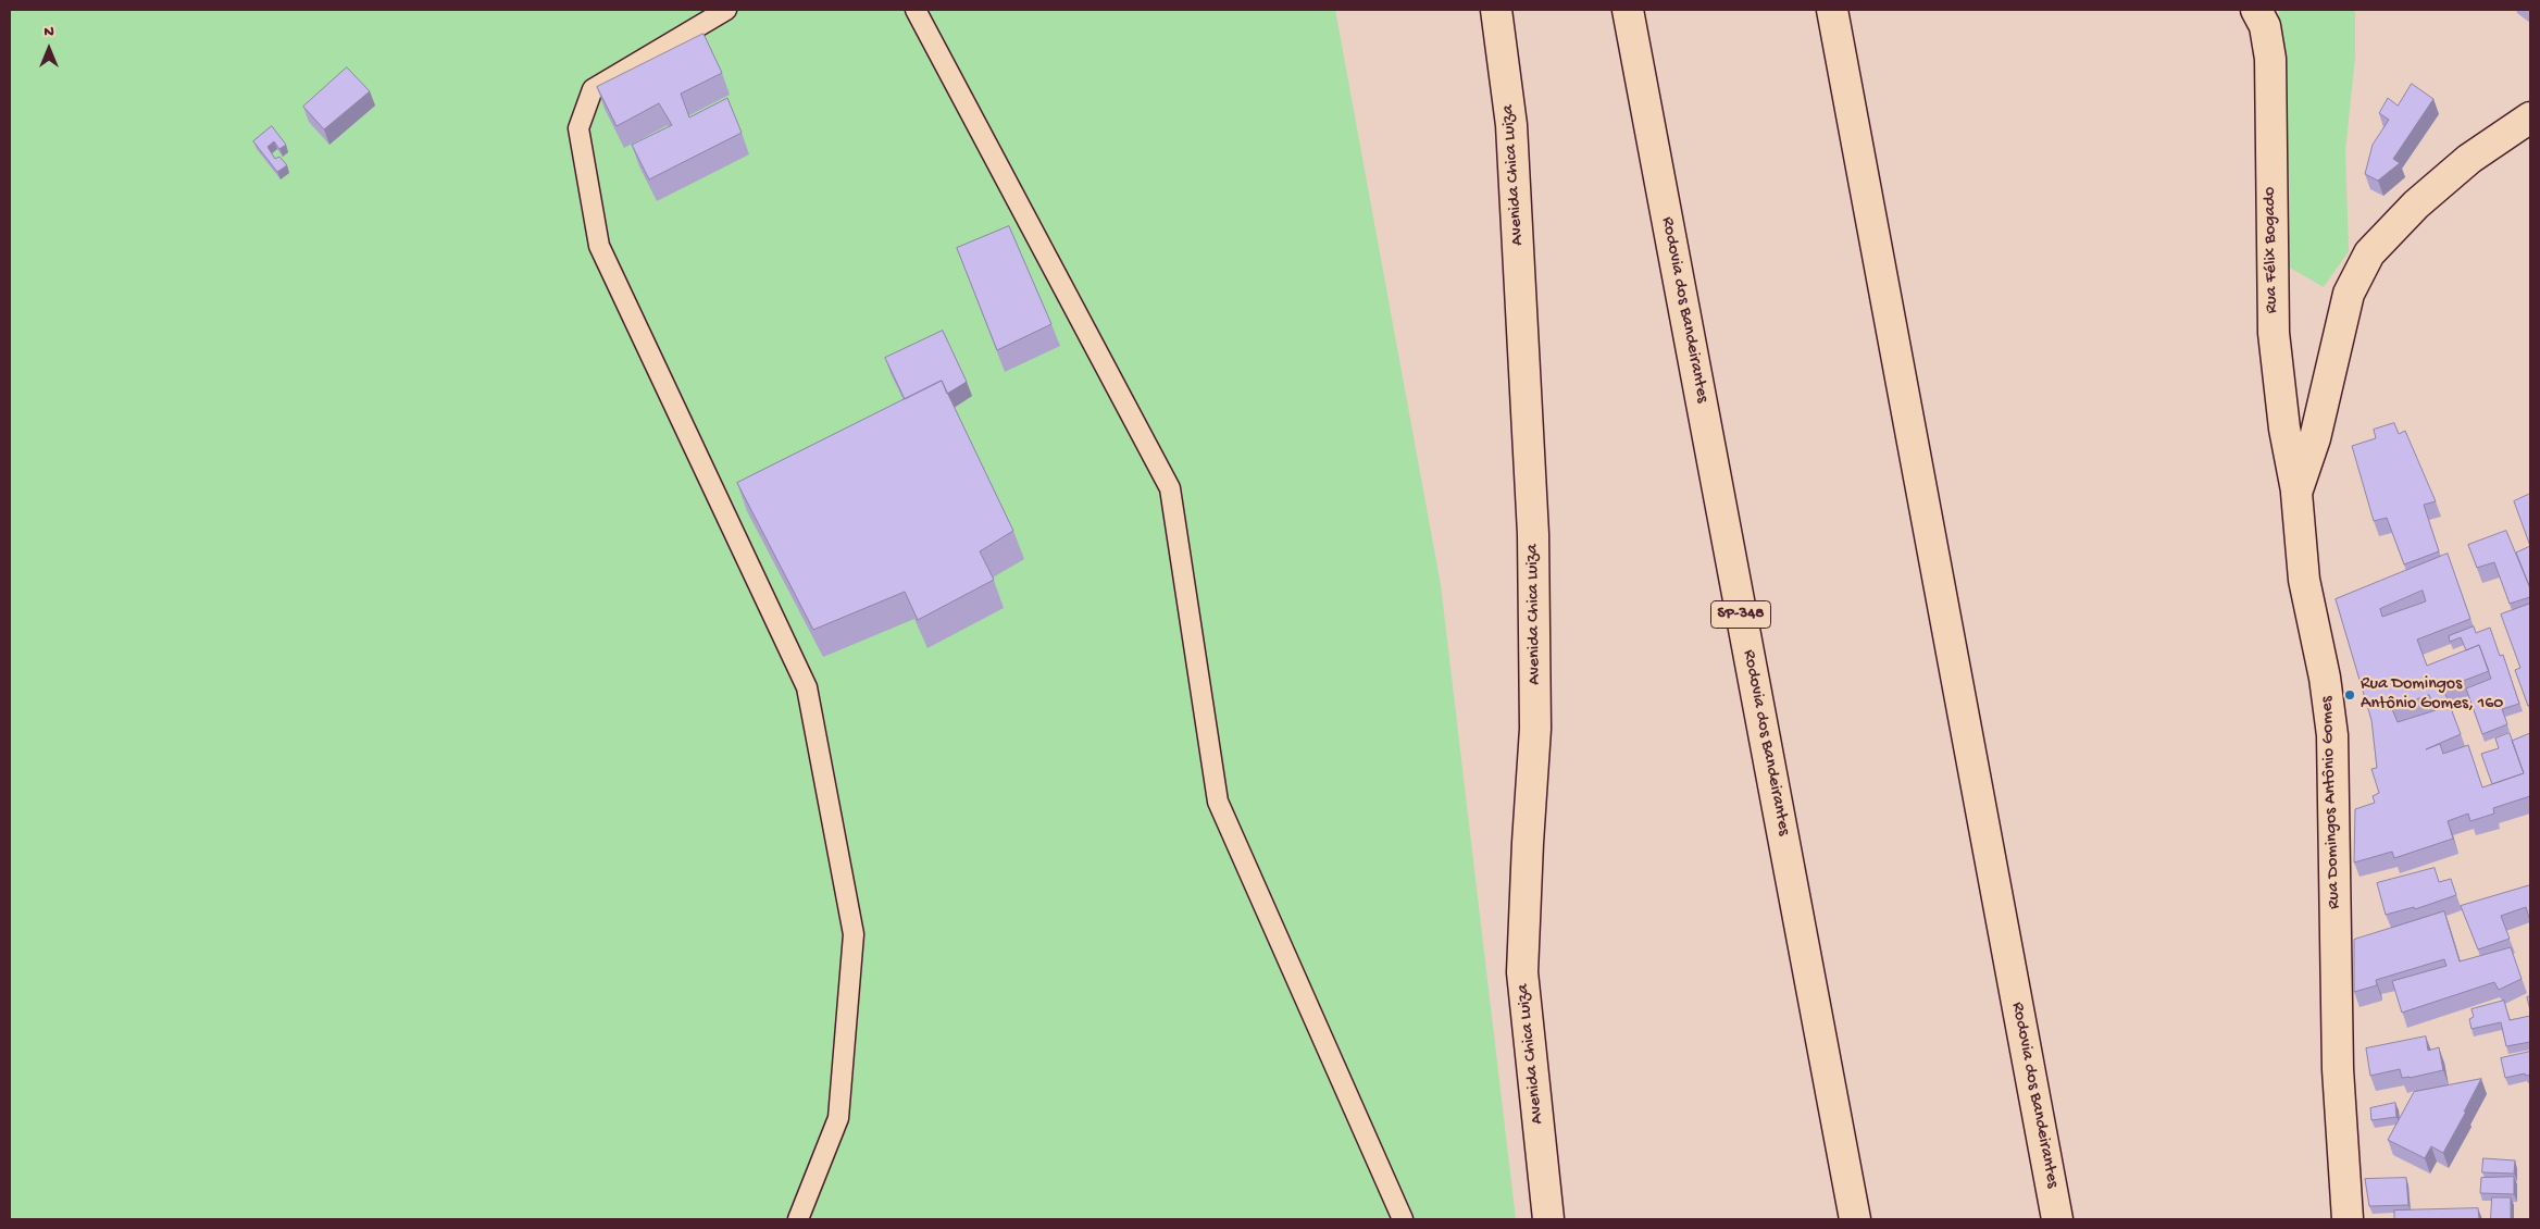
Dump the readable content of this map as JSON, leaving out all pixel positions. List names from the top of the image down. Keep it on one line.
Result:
{"streets":{"main road":["Avenida Chica Luiza","Rua Félix Bogado","Rodovia dos Bandeirantes","SP-348","Rua Domingos Antônio Gomes"]},"crossings":[["Rua Félix Bogado","Rua Domingos Antônio Gomes"]],"places":["Rua Domingos Antônio Gomes, 160"],"north":"top"}
